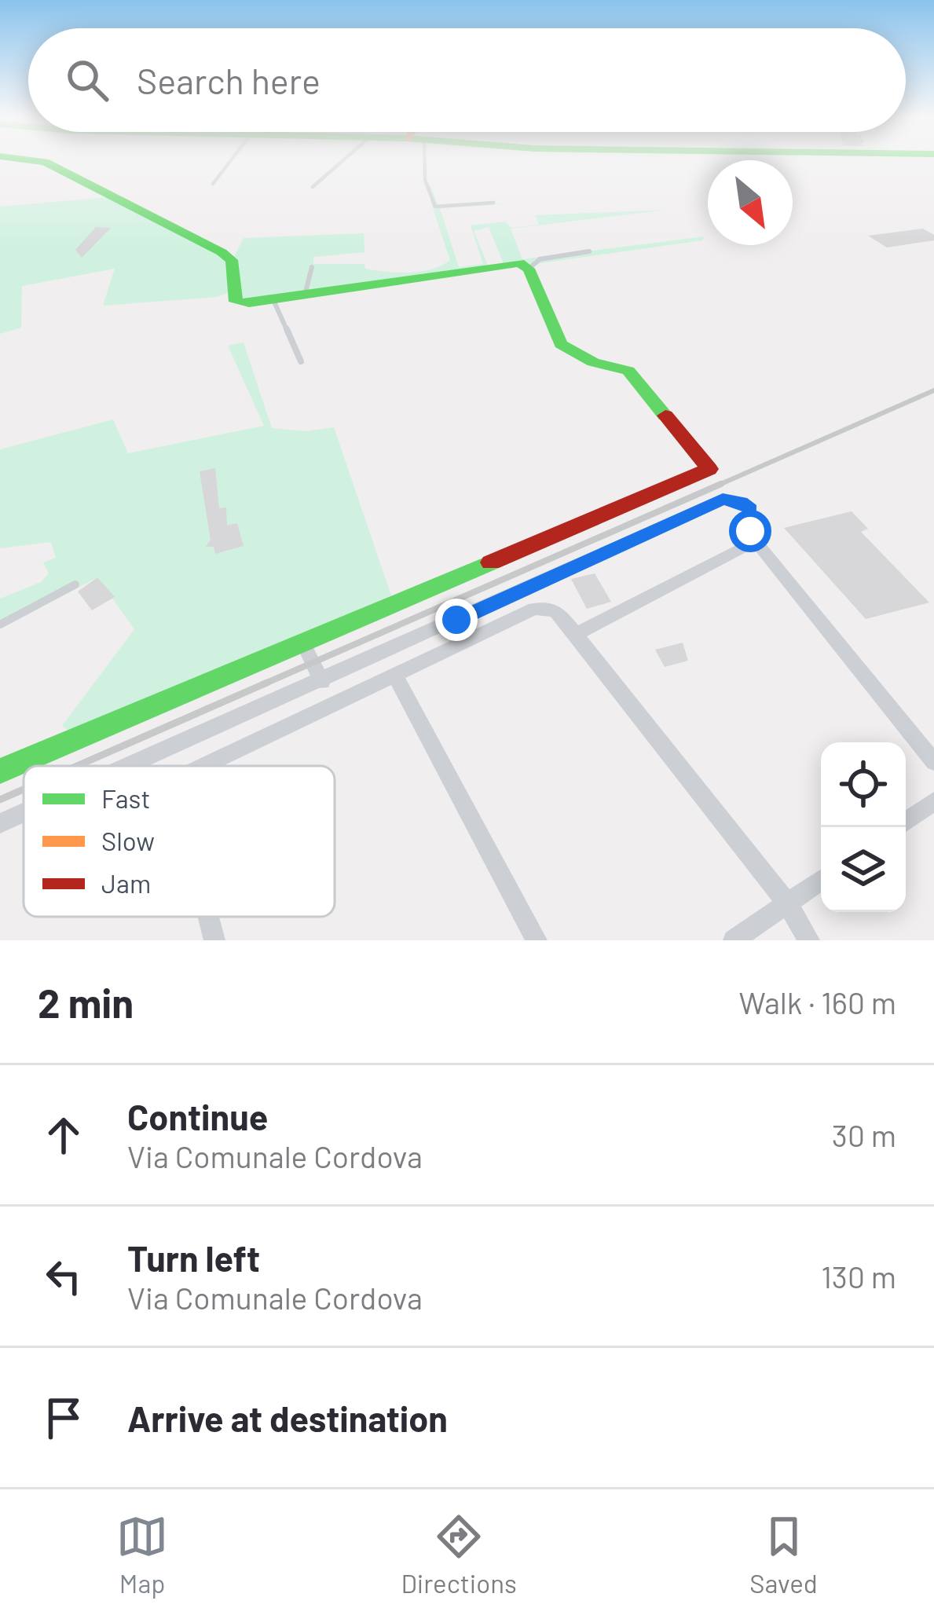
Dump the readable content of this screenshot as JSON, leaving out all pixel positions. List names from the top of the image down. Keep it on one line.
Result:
{"legend":["Fast","Slow","Jam"],"north":"bottom right","page":{"search":"Search here","heading":["2 min","Walk · 160 m"],"list":[["Continue","Via Comunale Cordova","30 m"],["Turn left","Via Comunale Cordova","130 m"],"Arrive at destination"],"nav":["Map","Directions","Saved"]}}
